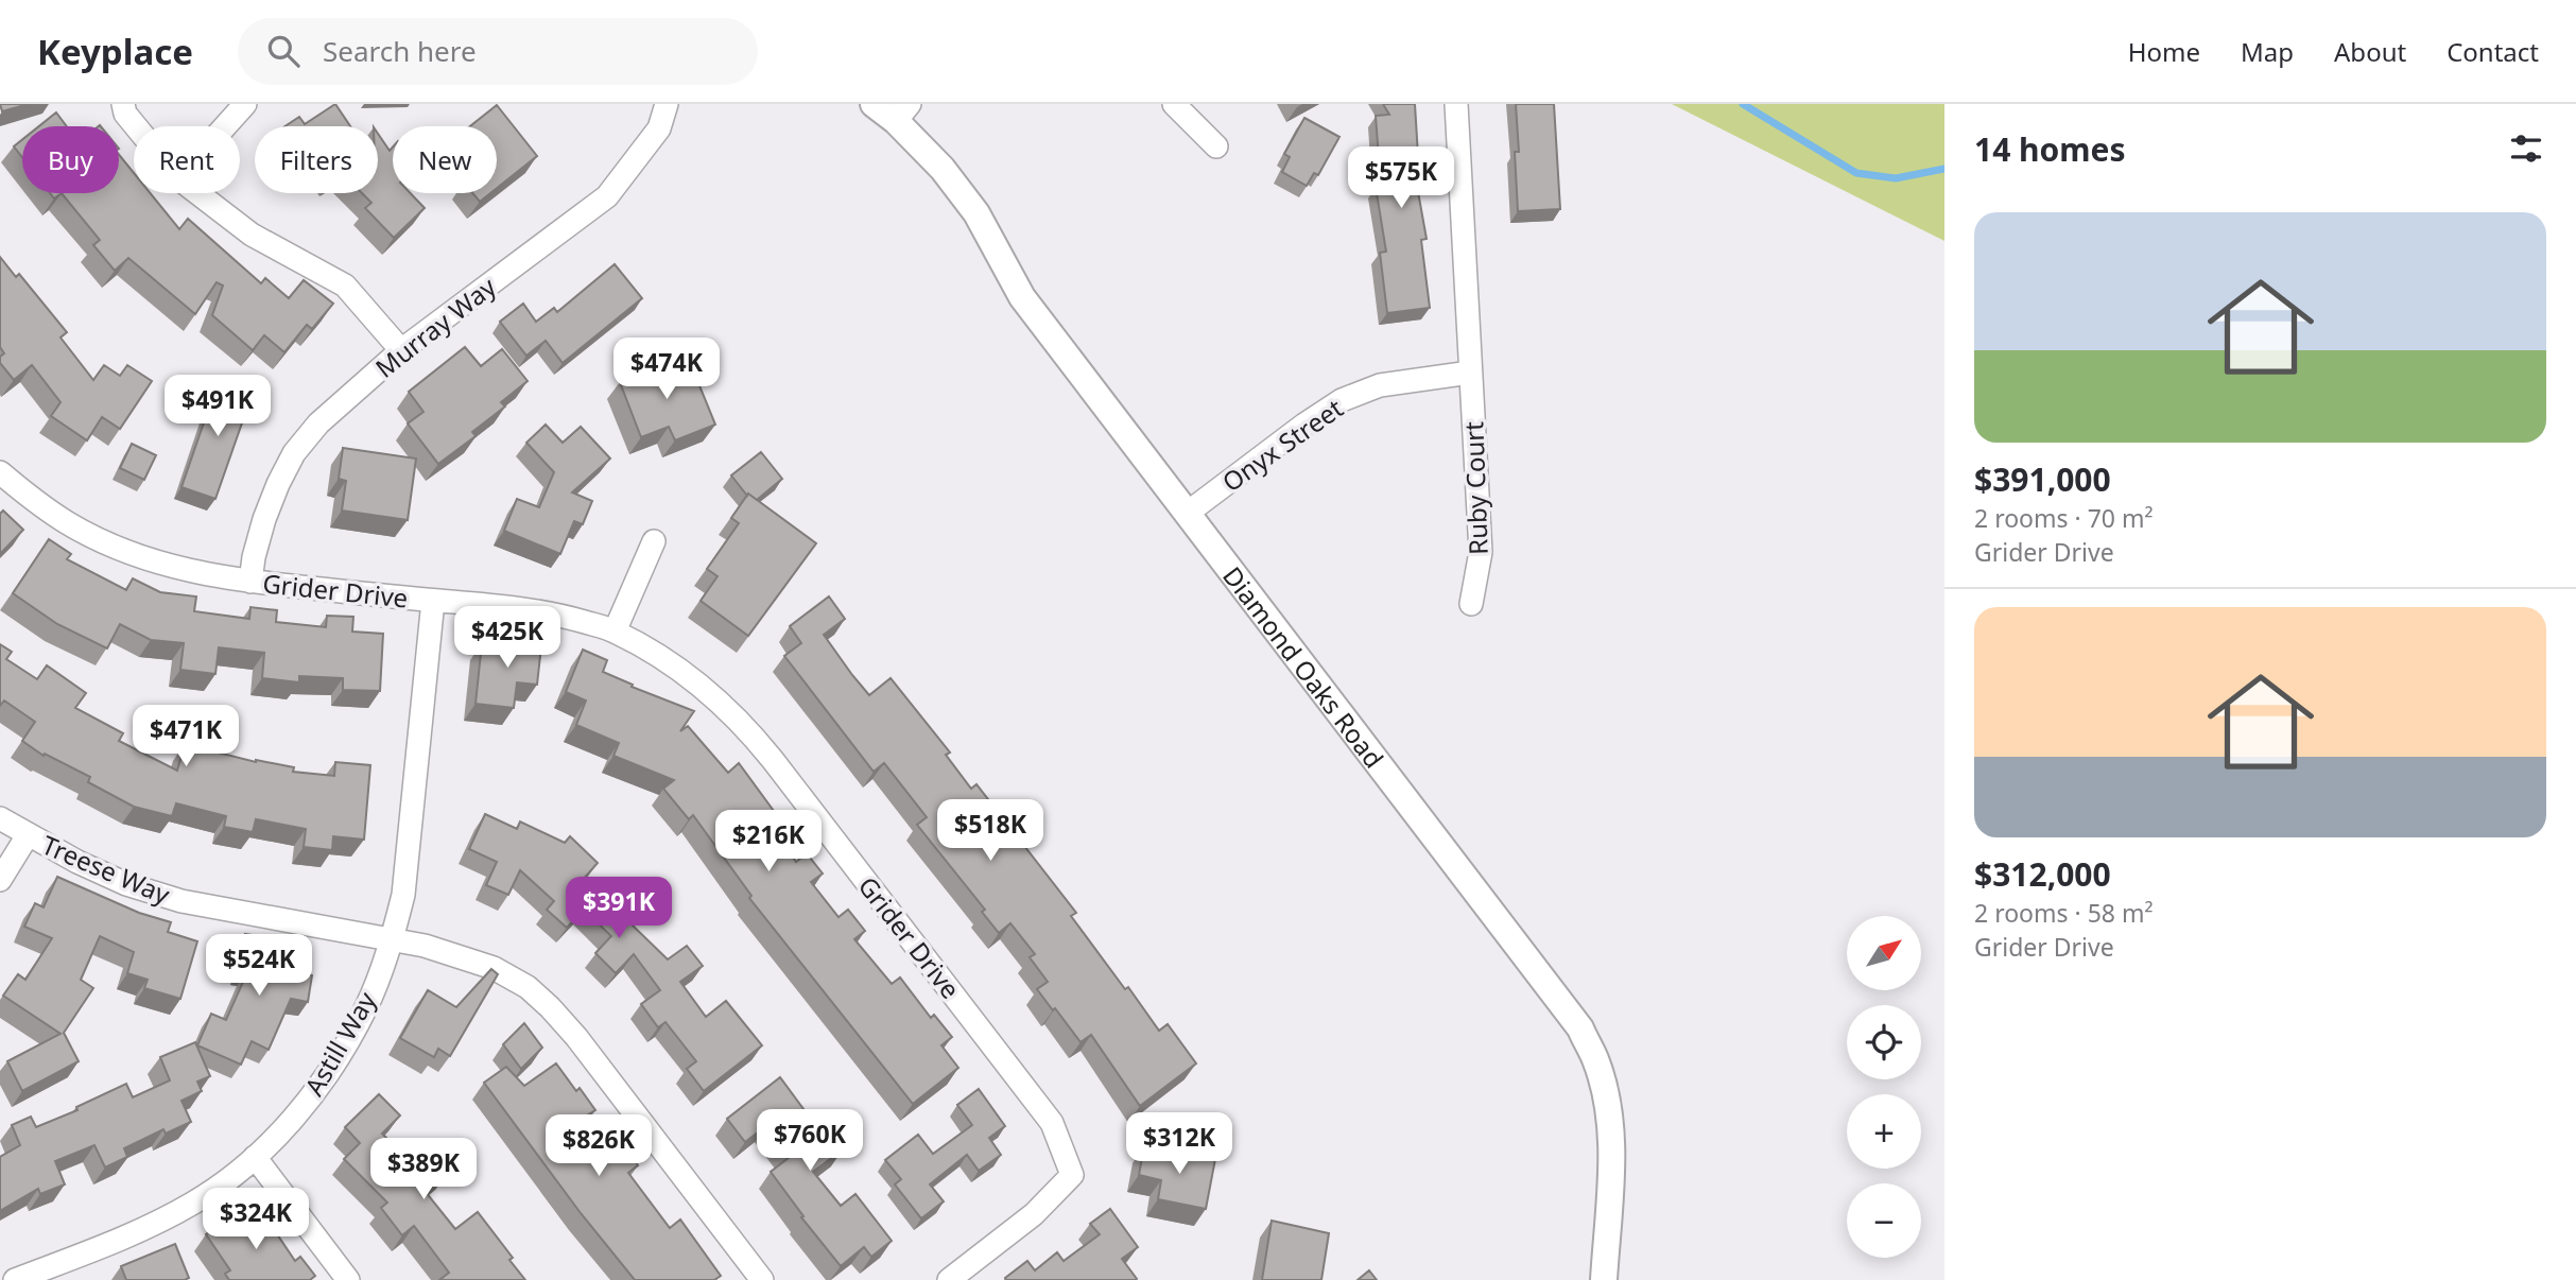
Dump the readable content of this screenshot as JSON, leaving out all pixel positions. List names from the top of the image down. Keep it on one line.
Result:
{"streets":{"street":["Murray Way","Onyx Street","Ruby Court","Grider Drive","Diamond Oaks Road","Treese Way","Astill Way"]},"crossings":[["Murray Way","Grider Drive"],["Onyx Street","Ruby Court"],["Onyx Street","Diamond Oaks Road"],["Grider Drive","Astill Way"],["Treese Way","Astill Way"]],"north":"top right","page":{"header":"Keyplace","search":"Search here","nav":["Home","Map","About","Contact"],"heading":"14 homes","chip":["Buy","Rent","Filters","New"],"price":["$575K","$474K","$491K","$425K","$471K","$518K","$216K","$391K","$524K","$760K","$312K","$826K","$389K","$324K"],"list":[{"name":"$391,000","note":"2 rooms · 70 m² · Grider Drive"},{"name":"$312,000","note":"2 rooms · 58 m² · Grider Drive"}],"map_buttons":["+","−"]}}
